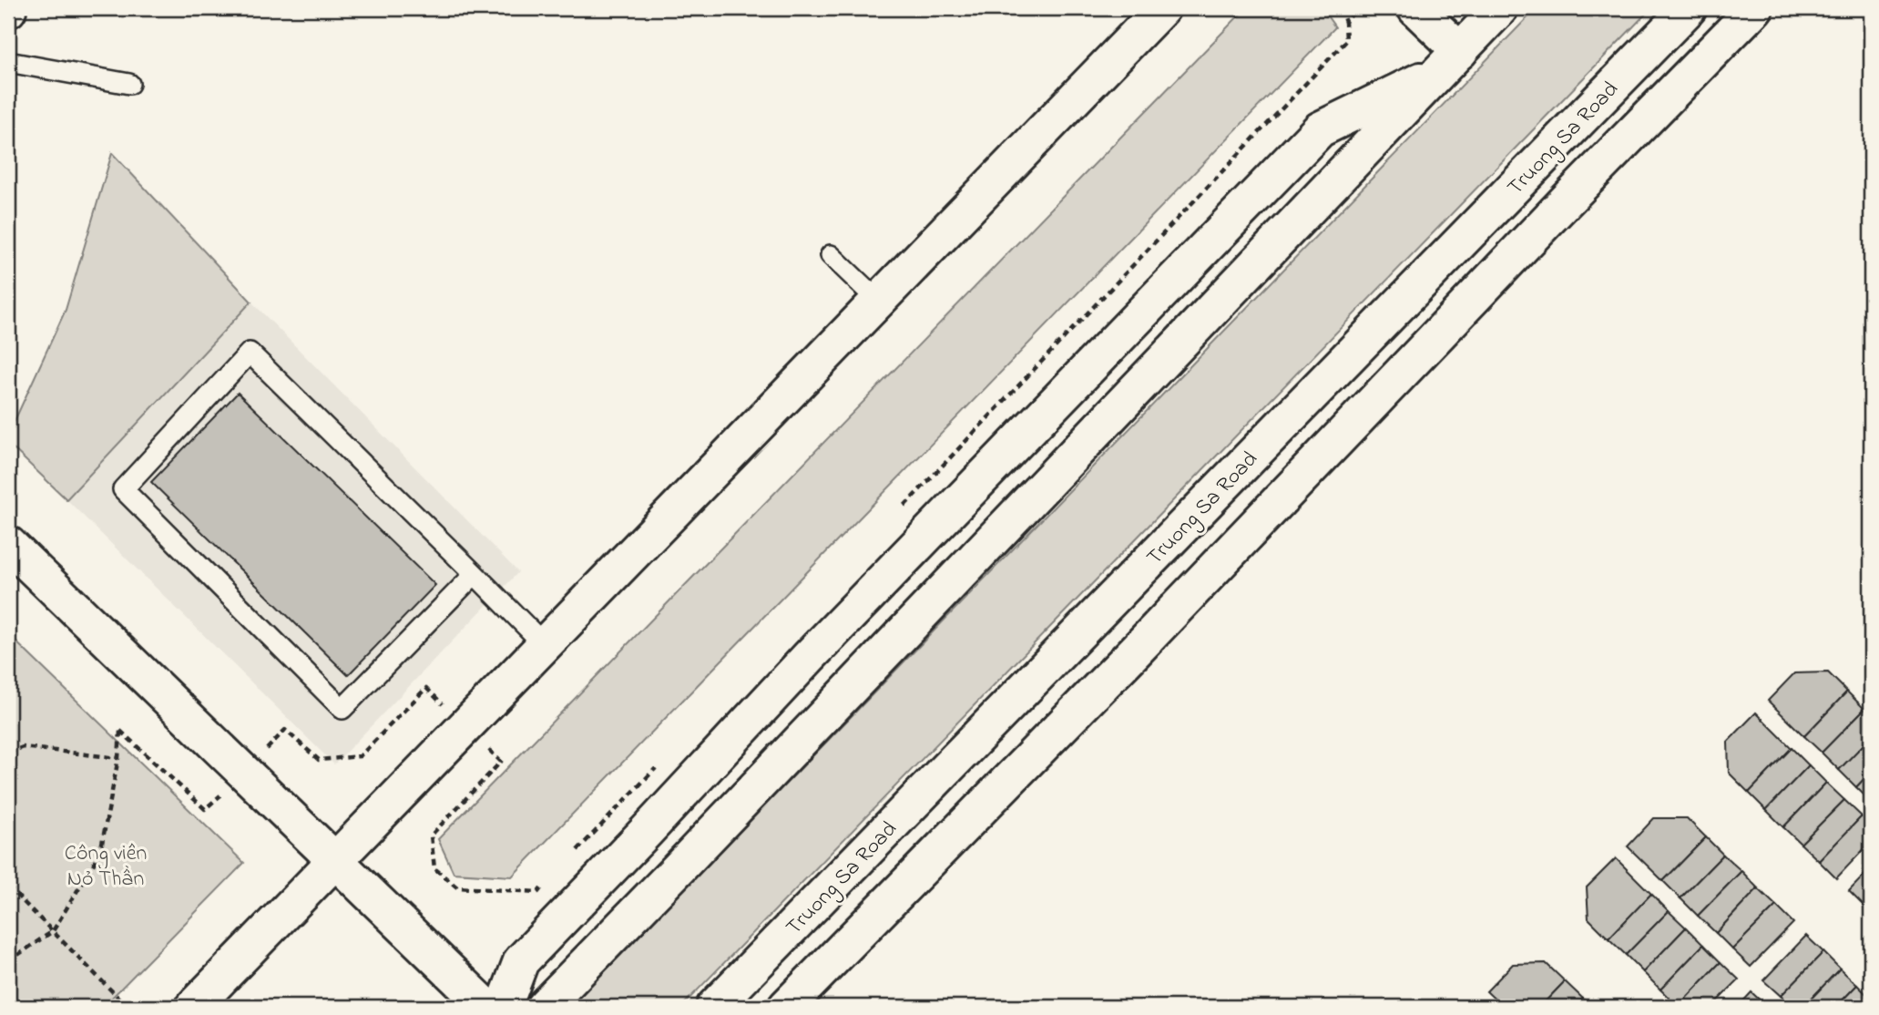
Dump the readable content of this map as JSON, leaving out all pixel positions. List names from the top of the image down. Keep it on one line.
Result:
{"streets":{"main road":["Truong Sa Road"]},"parks":["Công viên Nỏ Thần"]}
